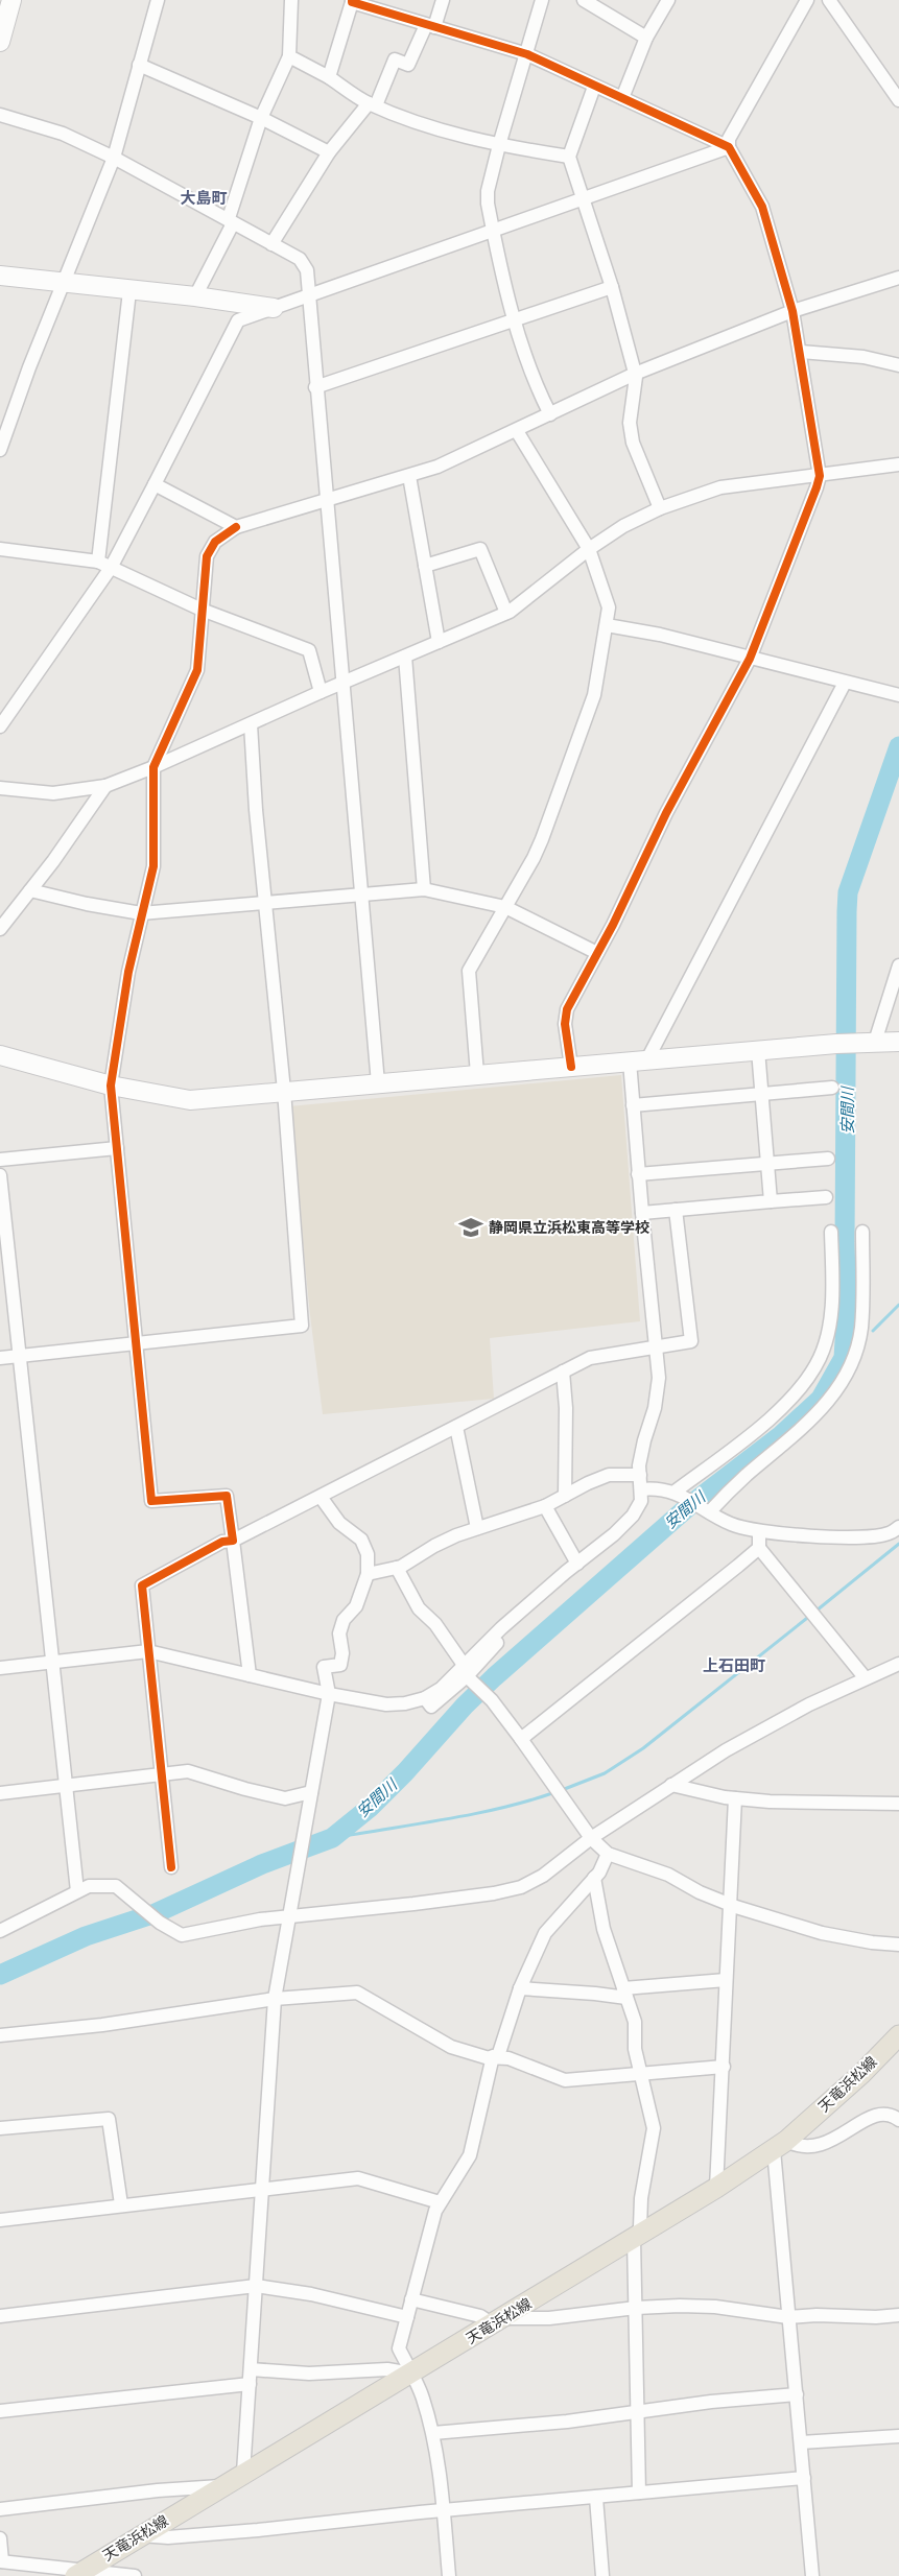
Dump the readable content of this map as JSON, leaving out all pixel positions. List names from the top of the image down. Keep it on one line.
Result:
{"streets":{"main road":["天竜浜松線"]},"districts":["大島町","上石田町"],"water":["安間川"],"places":{"school or university":["静岡県立浜松東高等学校"]}}
